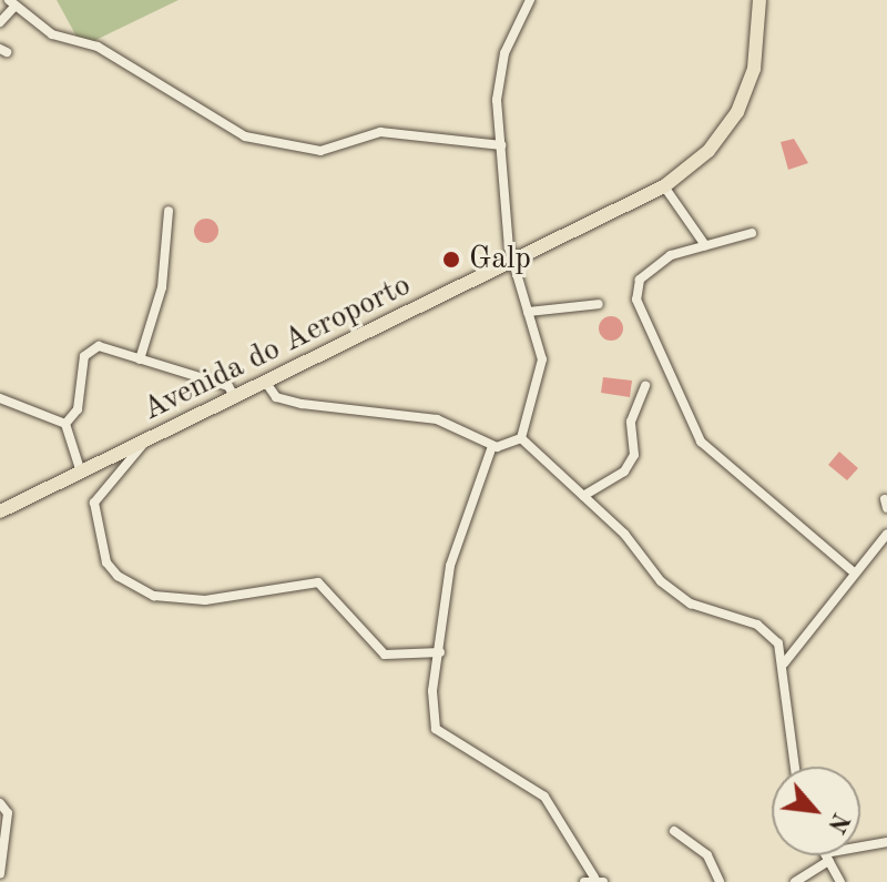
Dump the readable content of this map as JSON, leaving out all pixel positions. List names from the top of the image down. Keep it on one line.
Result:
{"streets":{"main road":["Avenida do Aeroporto"]},"places":["Galp"],"north":"bottom right"}
